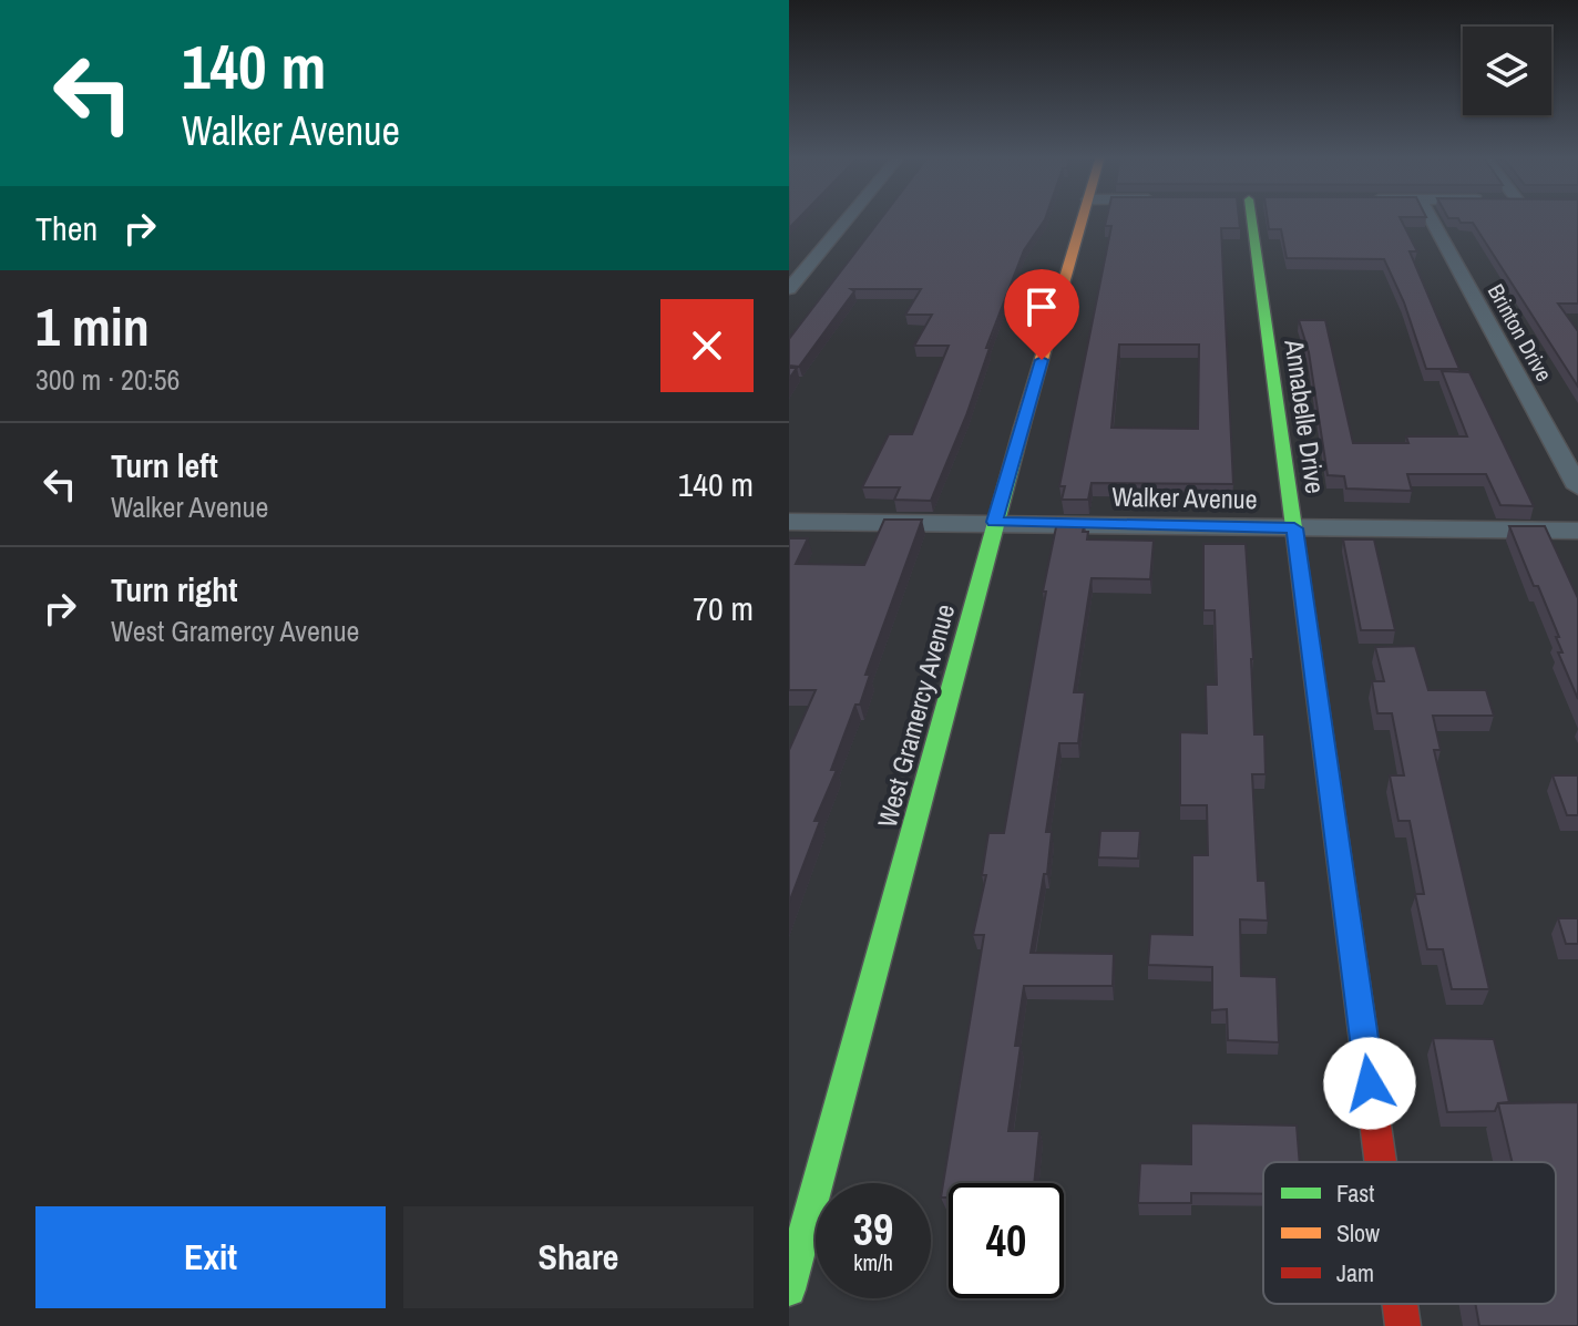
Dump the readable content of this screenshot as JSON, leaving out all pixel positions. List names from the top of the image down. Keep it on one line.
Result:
{"streets":{"street":["Brinton Drive","Annabelle Drive","Walker Avenue","West Gramercy Avenue"]},"crossings":[["Annabelle Drive","Walker Avenue"],["Walker Avenue","West Gramercy Avenue"]],"legend":["Fast","Slow","Jam"],"page":{"turn":["140 m","Walker Avenue"],"then":"Then","heading":["1 min","300 m · 20:56"],"list":[{"name":"Turn left","note":"Walker Avenue","value":"140 m"},{"name":"Turn right","note":"West Gramercy Avenue","value":"70 m"}],"speed":"39 km/h","limit":"40","buttons":["Exit","Share"]}}
